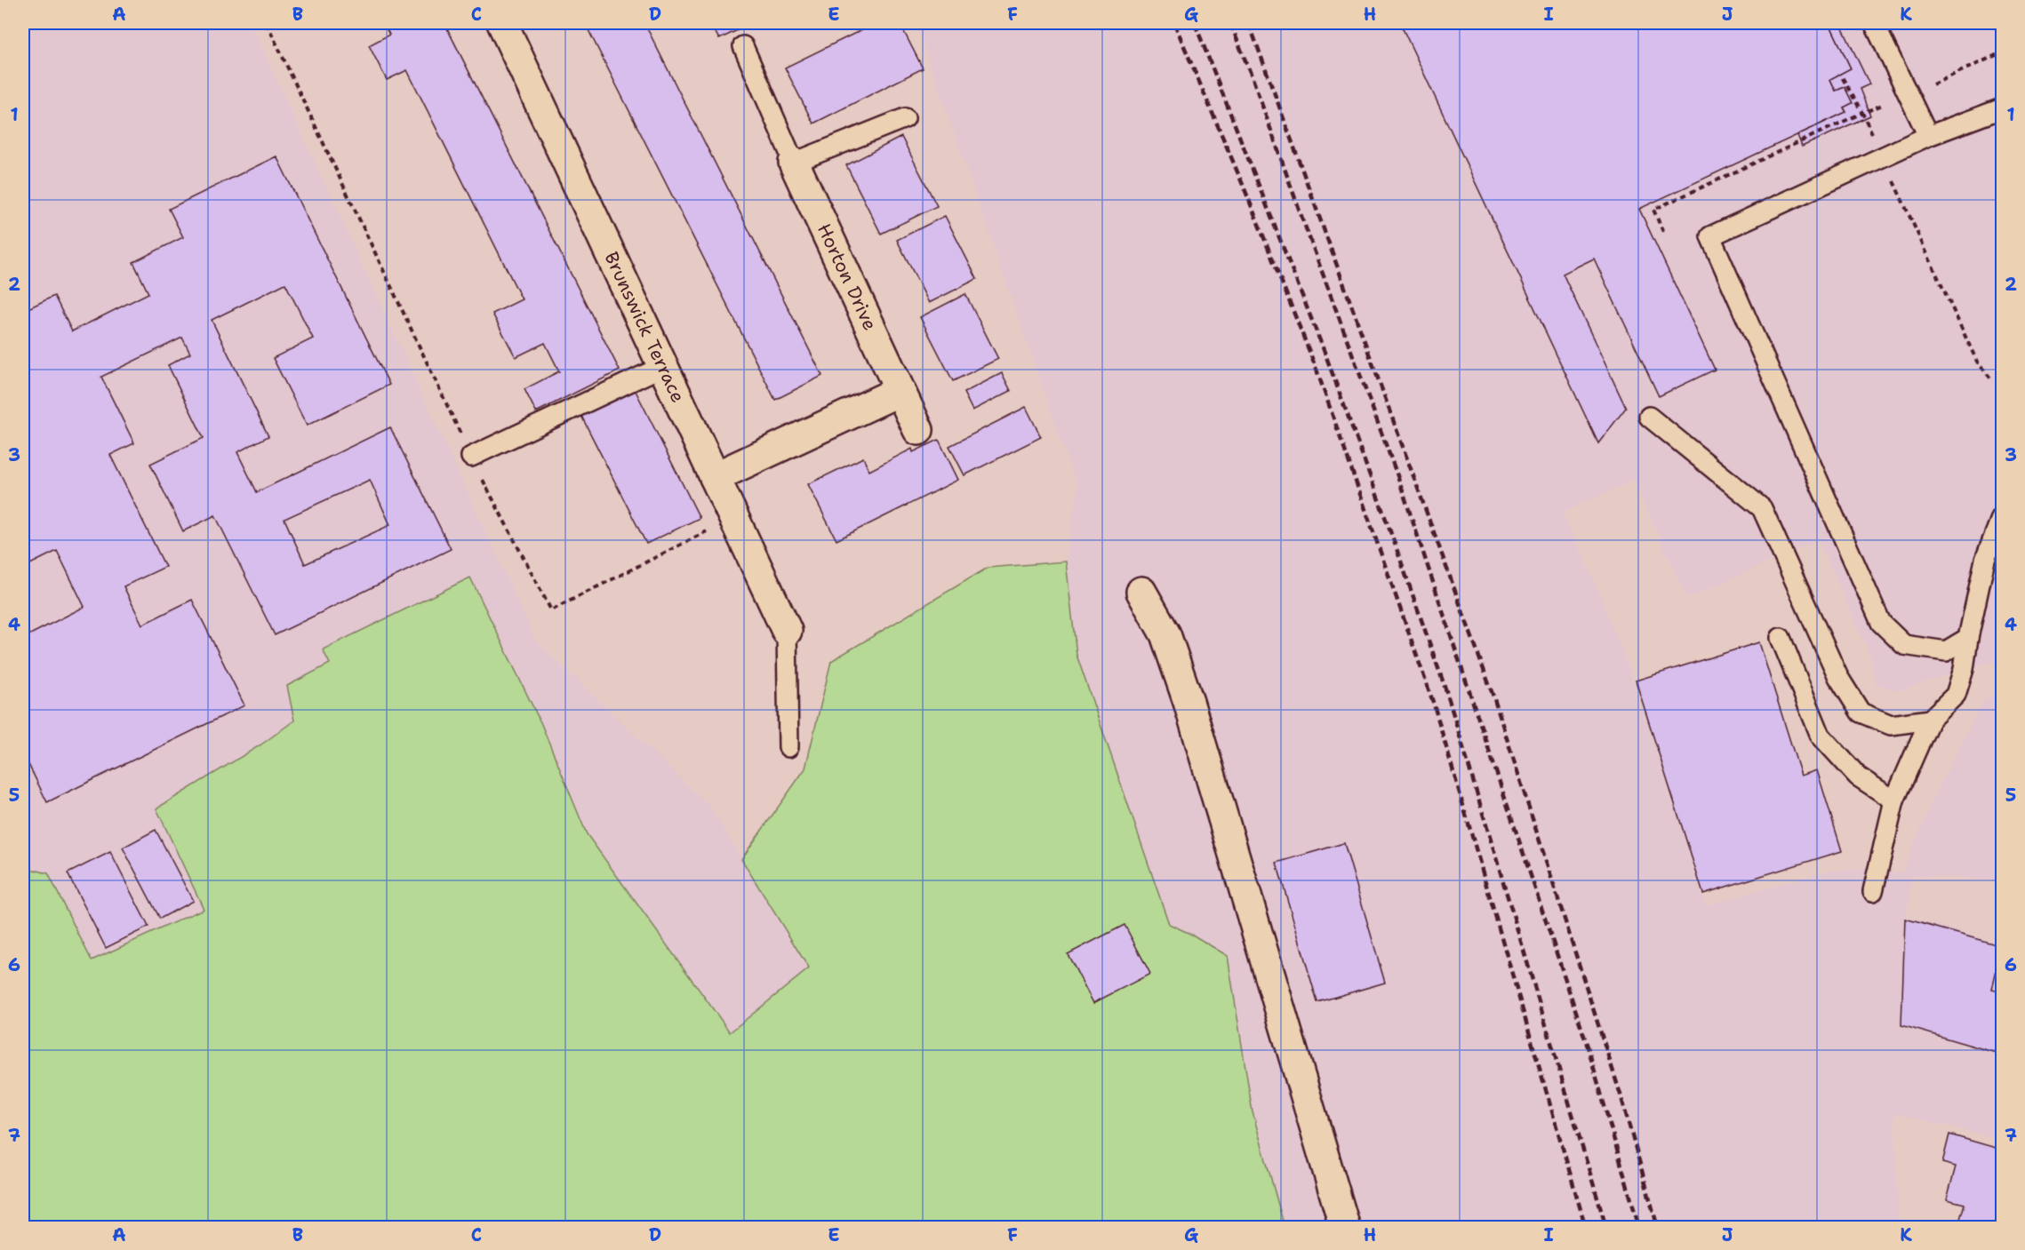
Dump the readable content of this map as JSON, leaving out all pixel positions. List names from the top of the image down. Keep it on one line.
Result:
{"streets":{"street":["Horton Drive","Brunswick Terrace"]},"grid":{"columns":["A","B","C","D","E","F","G","H","I","J","K"],"rows":["1","2","3","4","5","6","7"]}}
